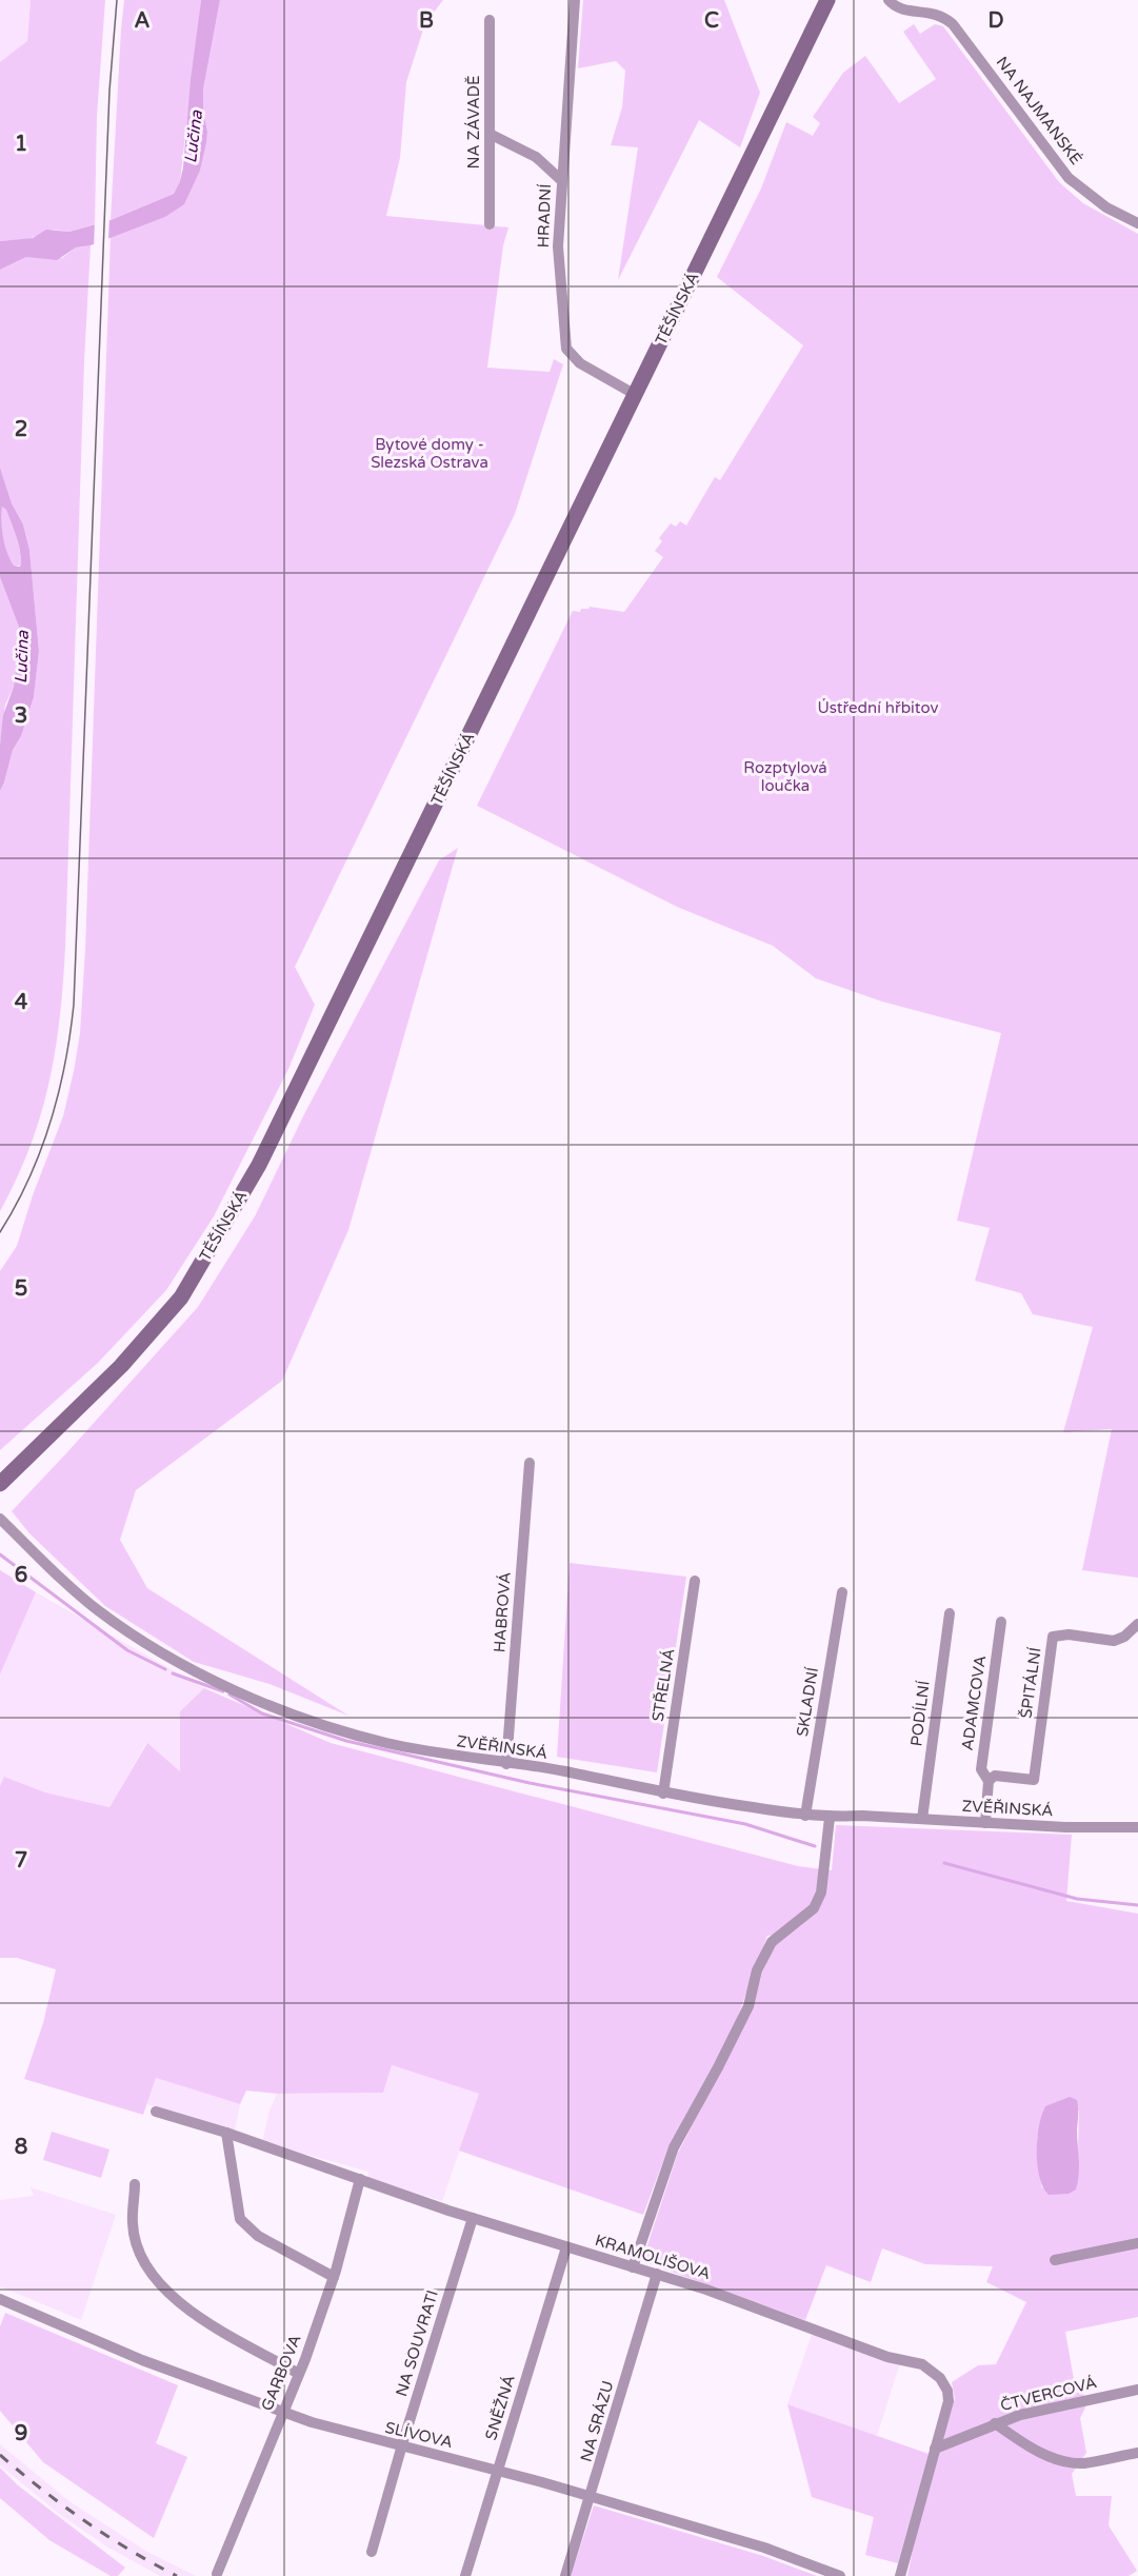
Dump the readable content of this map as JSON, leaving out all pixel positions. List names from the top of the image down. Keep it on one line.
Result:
{"streets":{"main road":["TĚŠÍNSKÁ"],"street":["NA NAJMANSKÉ","NA ZÁVADĚ","HRADNÍ","HABROVÁ","ŠPITÁLNÍ","STŘELNÁ","SKLADNÍ","ADAMCOVA","PODÍLNÍ","ZVĚŘINSKÁ","KRAMOLIŠOVA","NA SOUVRATI","GARBOVA","ČTVERCOVÁ","SNĚŽNÁ","NA SRÁZU","SLÍVOVA"]},"crossings":[["HRADNÍ","TĚŠÍNSKÁ"],["HABROVÁ","ZVĚŘINSKÁ"],["ŠPITÁLNÍ","ADAMCOVA"],["STŘELNÁ","ZVĚŘINSKÁ"],["SKLADNÍ","ZVĚŘINSKÁ"],["ADAMCOVA","ZVĚŘINSKÁ"],["PODÍLNÍ","ZVĚŘINSKÁ"],["KRAMOLIŠOVA","NA SOUVRATI"],["KRAMOLIŠOVA","GARBOVA"],["KRAMOLIŠOVA","ČTVERCOVÁ"],["KRAMOLIŠOVA","SNĚŽNÁ"],["KRAMOLIŠOVA","NA SRÁZU"],["NA SOUVRATI","SLÍVOVA"],["GARBOVA","SLÍVOVA"],["SNĚŽNÁ","SLÍVOVA"],["NA SRÁZU","SLÍVOVA"]],"water":["Lučina"],"parks":["Bytové domy - Slezská Ostrava","Ústřední hřbitov","Rozptylová loučka"],"grid":{"columns":["A","B","C","D"],"rows":["1","2","3","4","5","6","7","8","9"]}}
